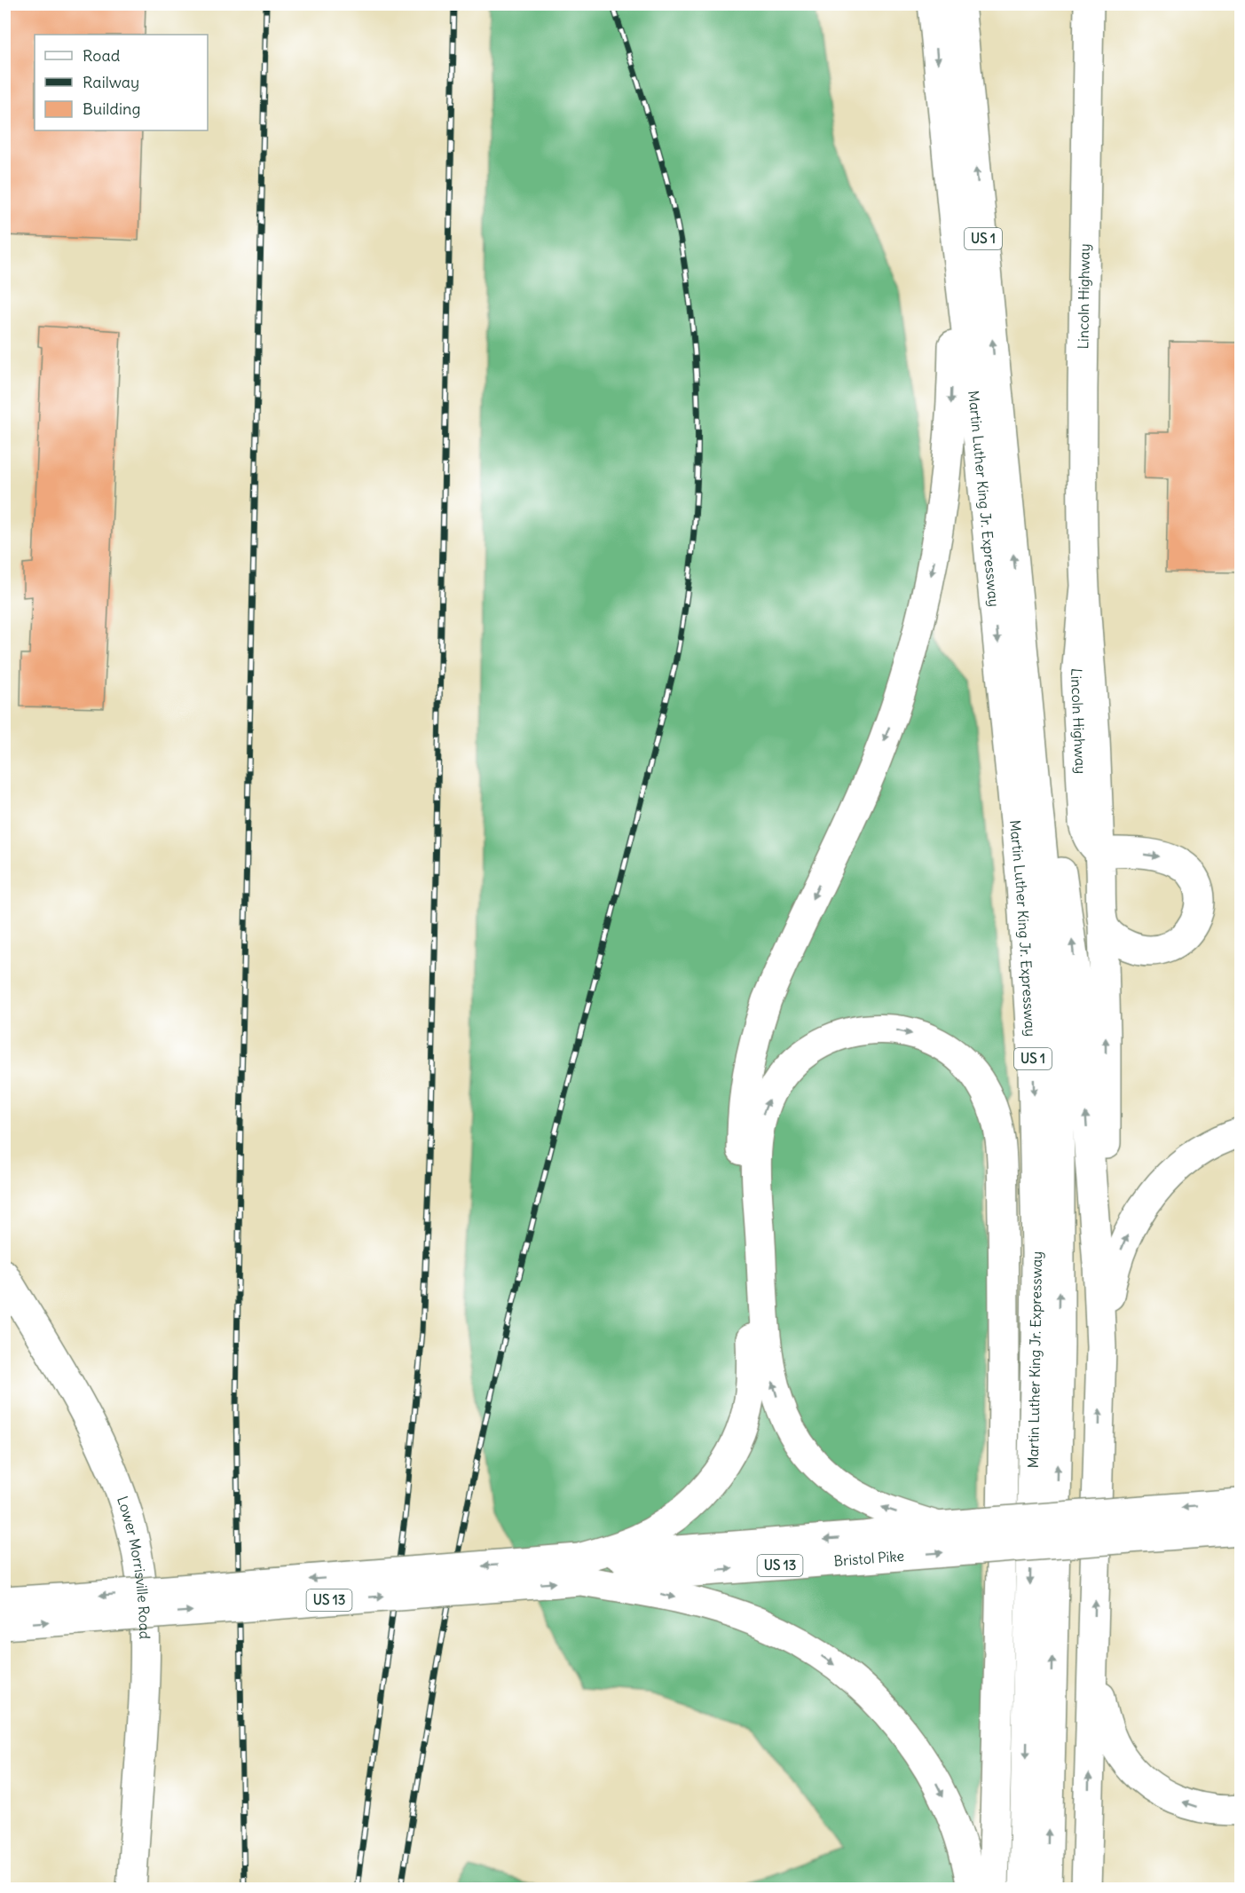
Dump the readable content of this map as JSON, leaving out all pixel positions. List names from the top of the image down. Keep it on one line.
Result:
{"streets":{"main road":["US 1","Lincoln Highway","Martin Luther King Jr. Expressway","Bristol Pike","US 13","Lower Morrisville Road"]},"crossings":[["Bristol Pike","US 13"]],"legend":["Road","Railway","Building"]}
